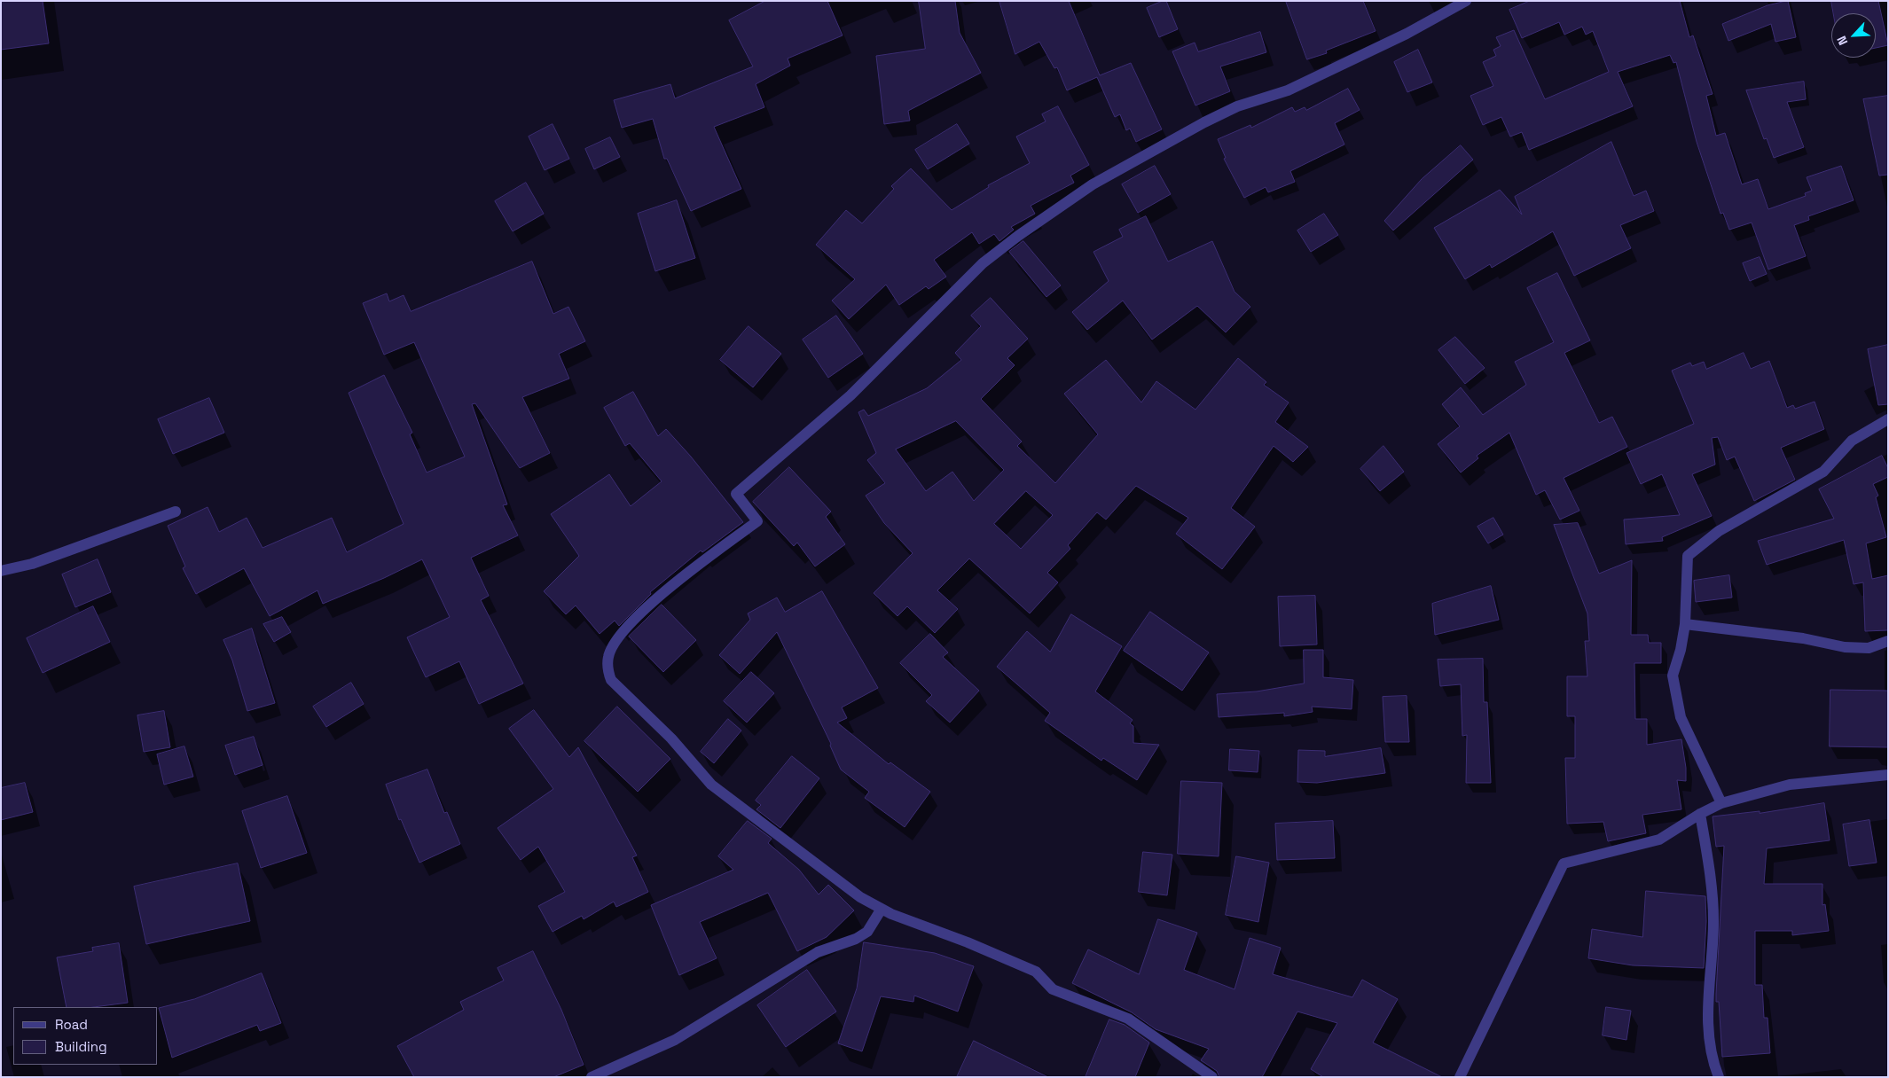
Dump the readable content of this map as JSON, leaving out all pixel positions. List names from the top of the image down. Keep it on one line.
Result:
{"legend":["Road","Building"],"north":"bottom left"}
